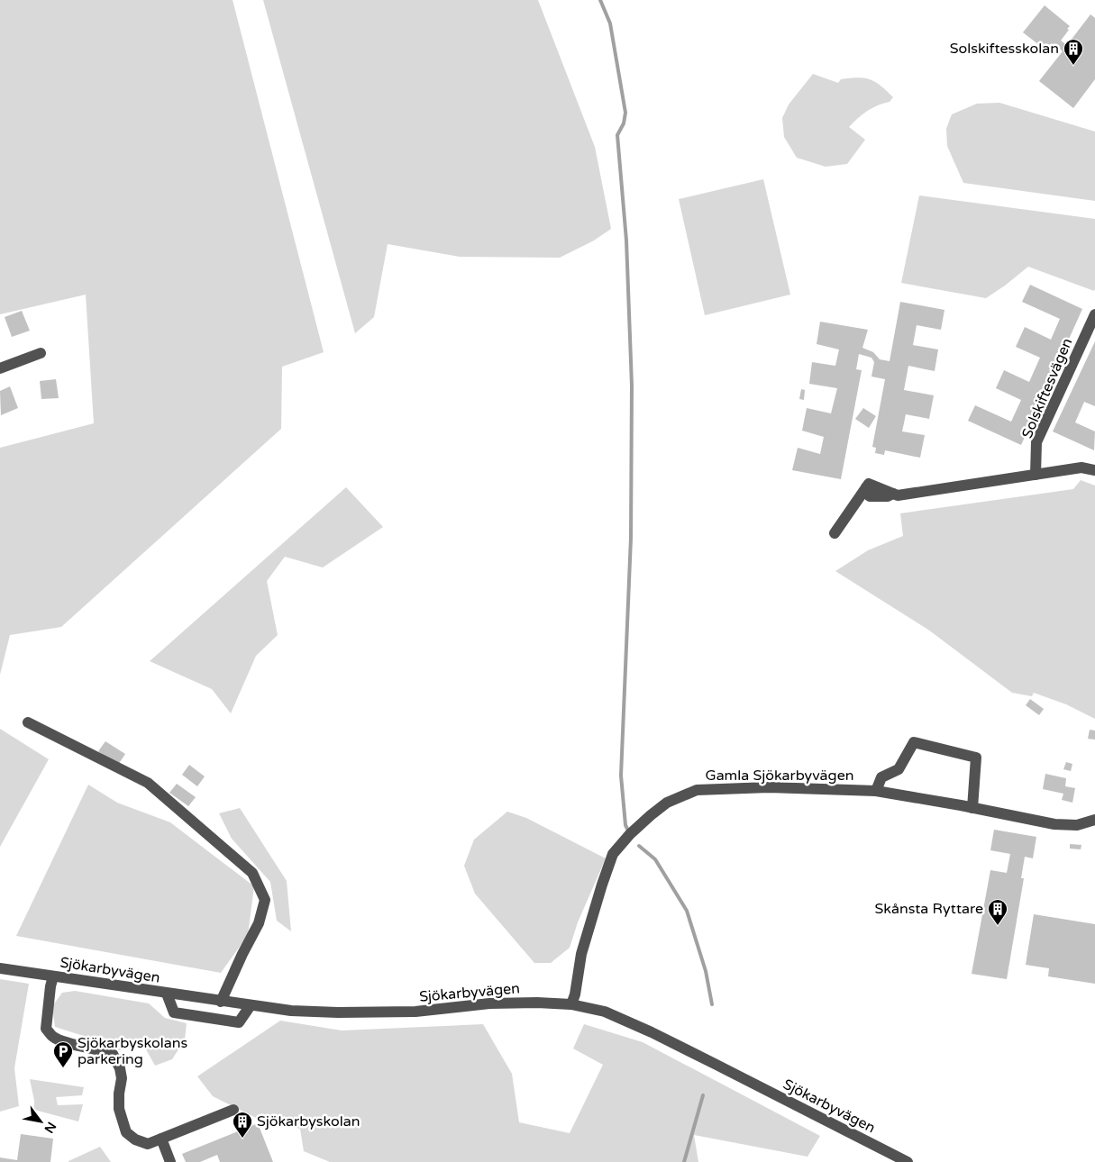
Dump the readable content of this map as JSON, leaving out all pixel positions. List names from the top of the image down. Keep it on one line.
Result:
{"streets":{"street":["Solskiftesvägen","Gamla Sjökarbyvägen","Sjökarbyvägen"]},"crossings":[["Gamla Sjökarbyvägen","Sjökarbyvägen"]],"places":{"building":["Solskiftesskolan","Skånsta Ryttare","Sjökarbyskolan"],"parking":["Sjökarbyskolans parkering"]},"north":"bottom right"}
